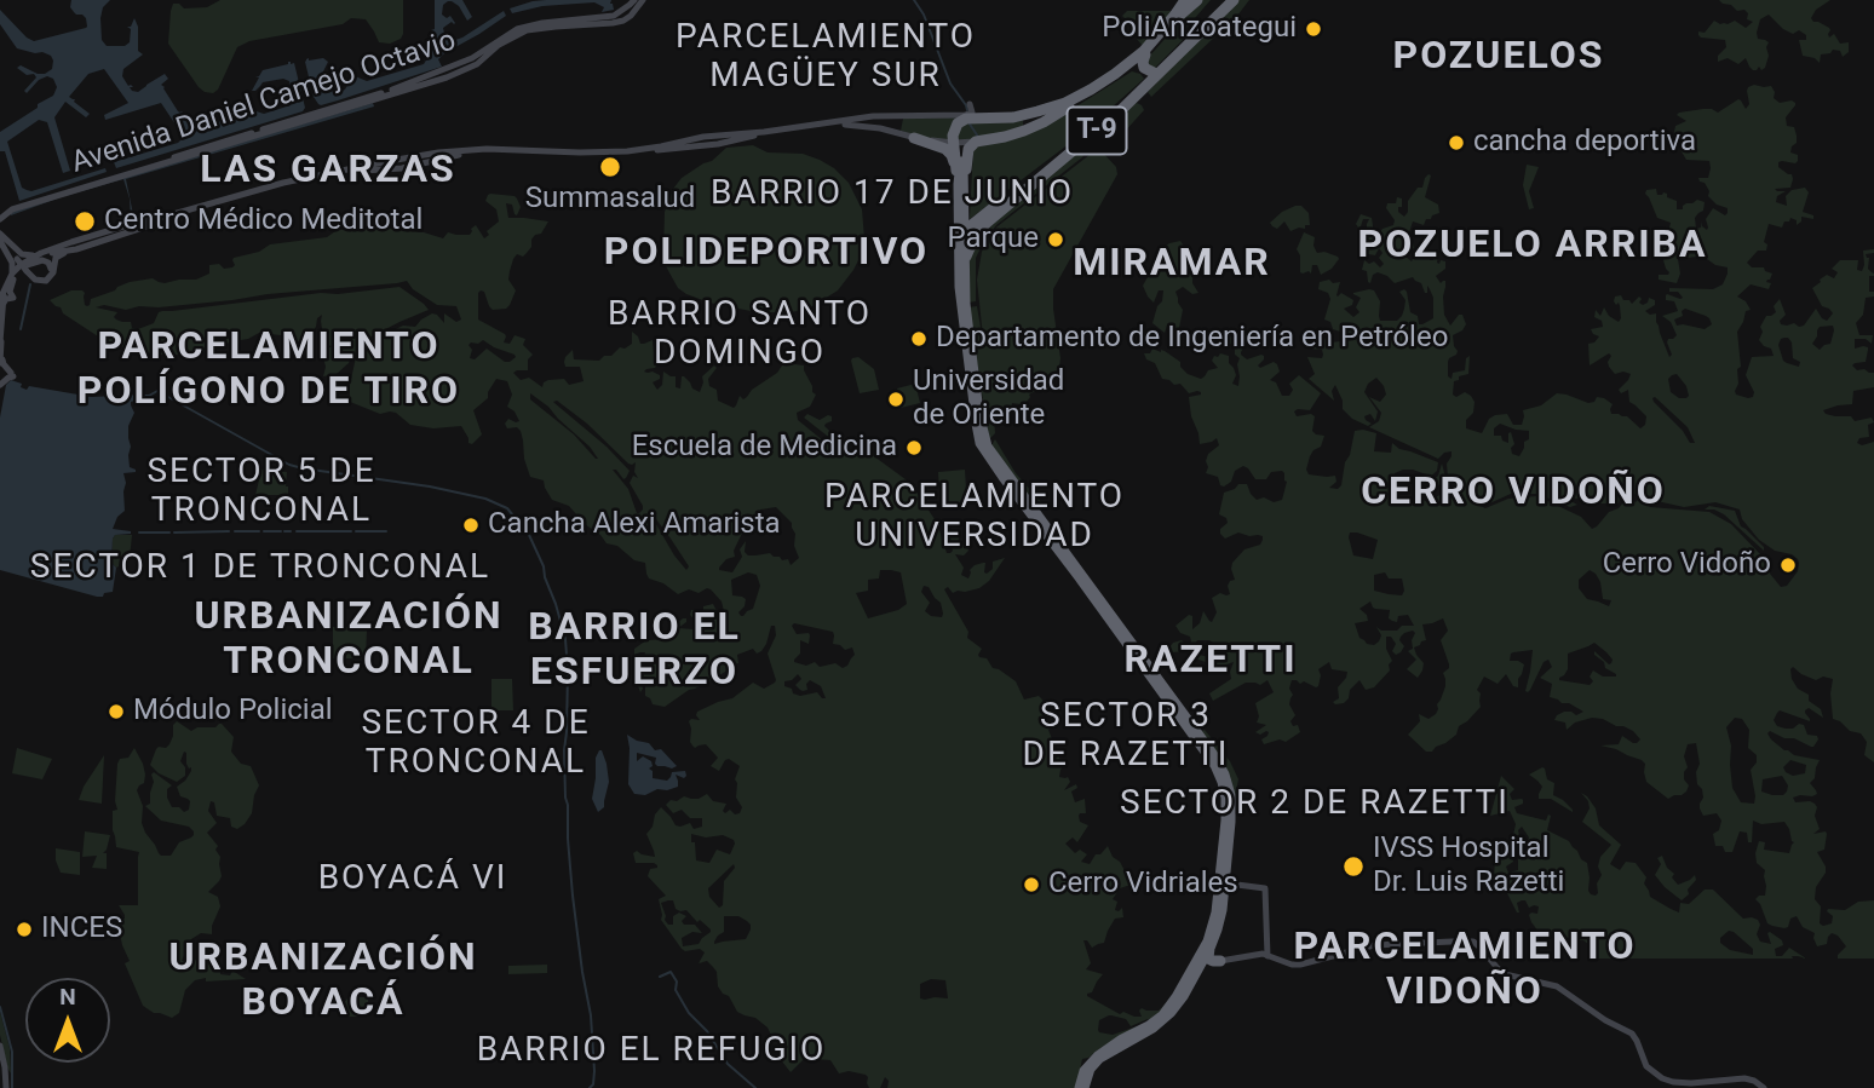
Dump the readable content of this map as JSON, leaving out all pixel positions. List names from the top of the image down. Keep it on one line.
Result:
{"streets":{"highway":["T-9"],"main road":["Avenida Daniel Camejo Octavio"]},"districts":["PARCELAMIENTO MAGÜEY SUR","POZUELOS","LAS GARZAS","BARRIO 17 DE JUNIO","POZUELO ARRIBA","POLIDEPORTIVO","MIRAMAR","BARRIO SANTO DOMINGO","PARCELAMIENTO POLÍGONO DE TIRO","SECTOR 5 DE TRONCONAL","CERRO VIDOÑO","PARCELAMIENTO UNIVERSIDAD","SECTOR 1 DE TRONCONAL","URBANIZACIÓN TRONCONAL","BARRIO EL ESFUERZO","RAZETTI","SECTOR 3 DE RAZETTI","SECTOR 4 DE TRONCONAL","SECTOR 2 DE RAZETTI","BOYACÁ VI","PARCELAMIENTO VIDOÑO","URBANIZACIÓN BOYACÁ","BARRIO EL REFUGIO"],"places":["PoliAnzoategui","cancha deportiva","Summasalud","Centro Médico Meditotal","Parque","Departamento de Ingeniería en Petróleo","Universidad de Oriente","Escuela de Medicina","Cancha Alexi Amarista","Cerro Vidoño","Módulo Policial","IVSS Hospital Dr. Luis Razetti","Cerro Vidriales","INCES"],"north":"top"}
